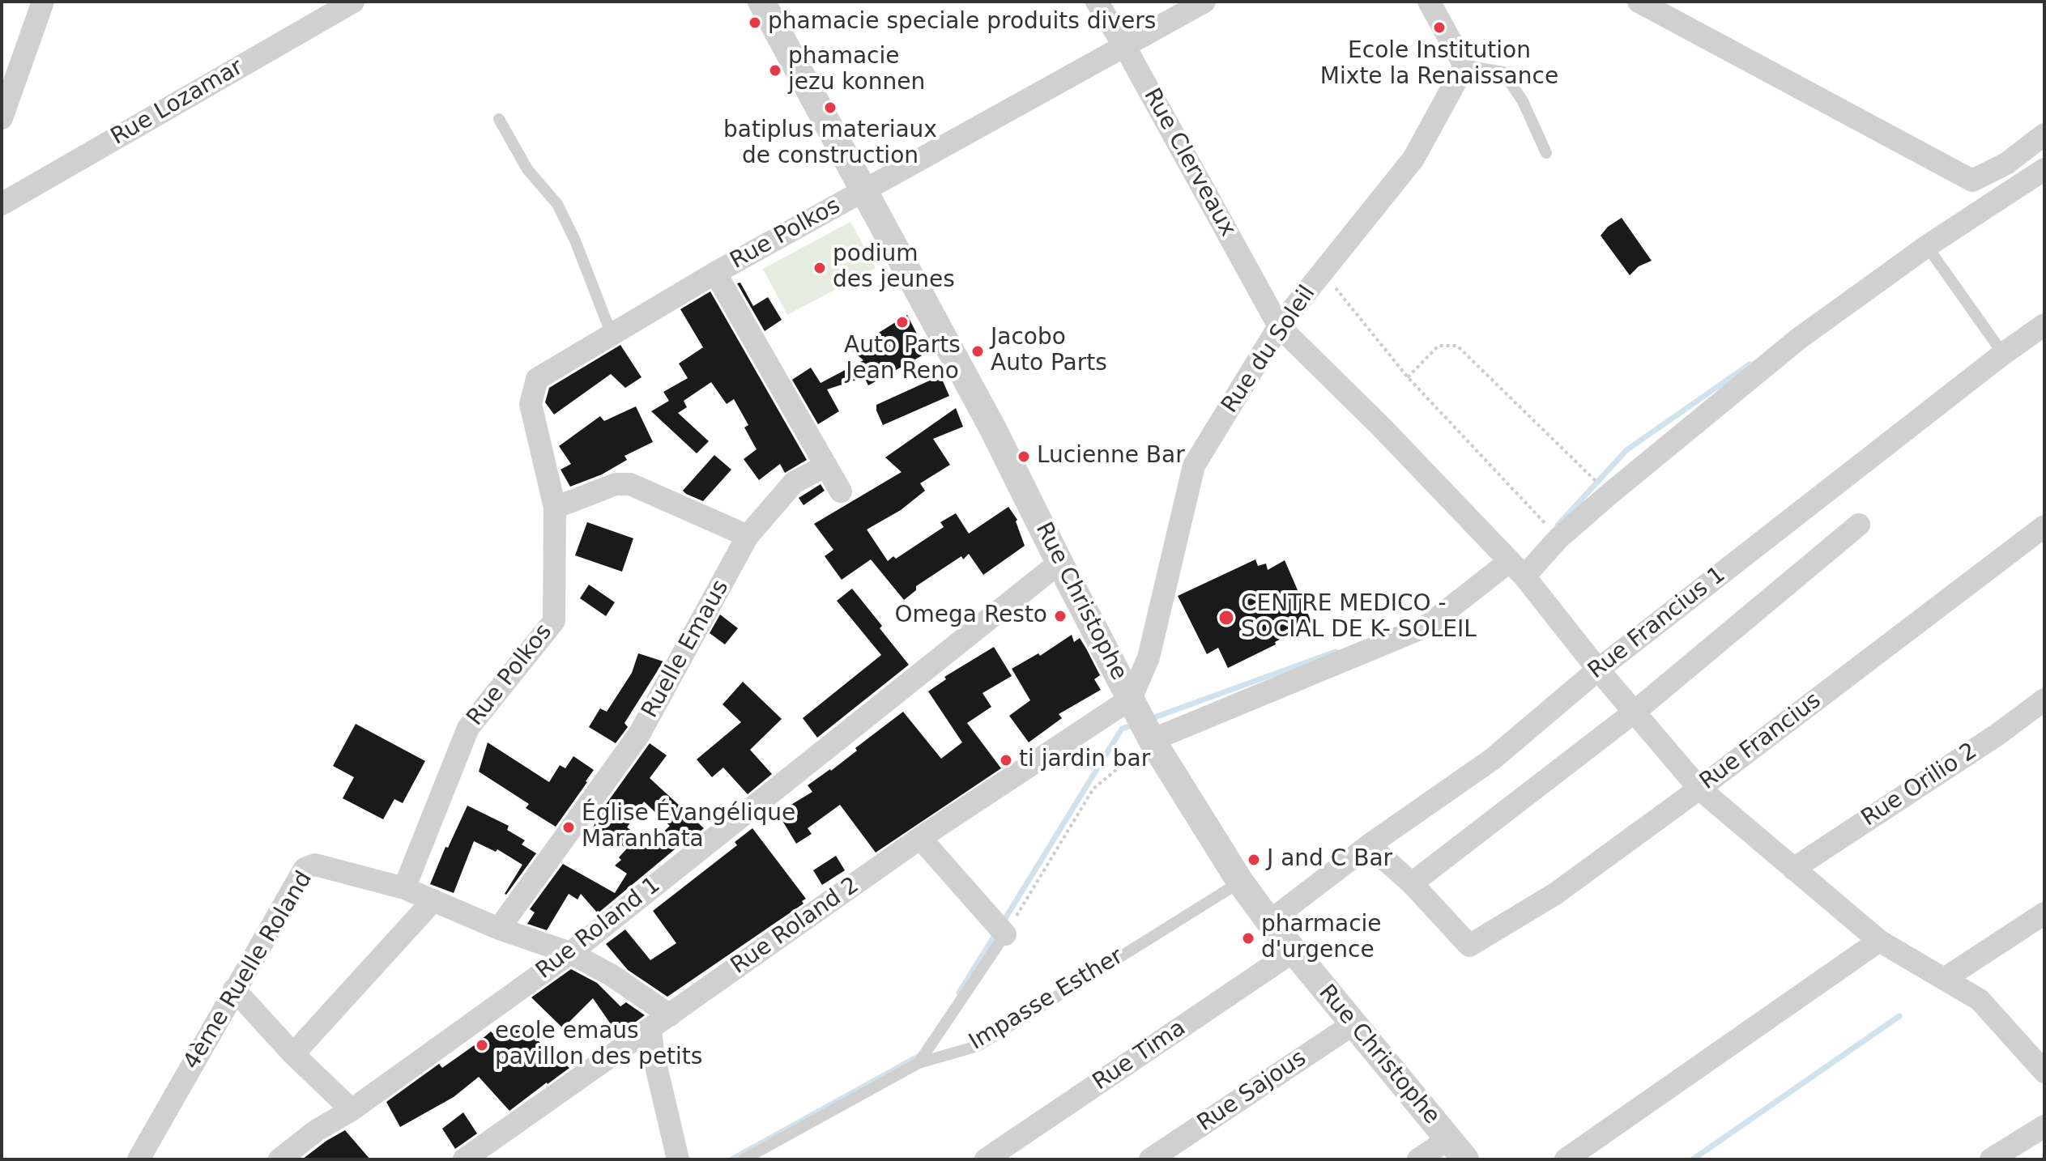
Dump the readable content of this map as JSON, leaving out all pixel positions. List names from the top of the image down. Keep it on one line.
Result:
{"streets":{"street":["Rue Lozamar","Rue Clerveaux","Rue Polkos","Rue du Soleil","Rue Christophe","Rue Francius 1","Ruelle Emaus","Rue Francius","Rue Orilio 2","Rue Roland 2","Rue Roland 1","4ème Ruelle Roland","Rue Tima","Rue Sajous"],"lane":["Impasse Esther"]},"crossings":[["Rue Clerveaux","Rue Polkos"],["Rue Clerveaux","Rue du Soleil"],["Rue Clerveaux","Rue Francius 1"],["Rue Clerveaux","Rue Francius"],["Rue Clerveaux","Rue Orilio 2"],["Rue Polkos","Rue Christophe"],["Rue Polkos","4ème Ruelle Roland"],["Rue du Soleil","Rue Christophe"],["Rue du Soleil","Rue Roland 2"],["Rue Christophe","Rue Francius 1"],["Rue Christophe","Rue Roland 2"],["Rue Christophe","Rue Roland 1"],["Rue Christophe","Impasse Esther"],["Rue Christophe","Rue Tima"],["Rue Christophe","Rue Sajous"]],"places":["phamacie speciale produits divers","Ecole Institution Mixte la Renaissance","phamacie jezu konnen","batiplus materiaux de construction","podium des jeunes","Auto Parts Jean Reno","Jacobo Auto Parts","Lucienne Bar","Omega Resto","CENTRE MEDICO - SOCIAL DE K- SOLEIL","ti jardin bar","Église Évangélique Maranhata","J and C Bar","pharmacie d'urgence","ecole emaus pavillon des petits"]}
